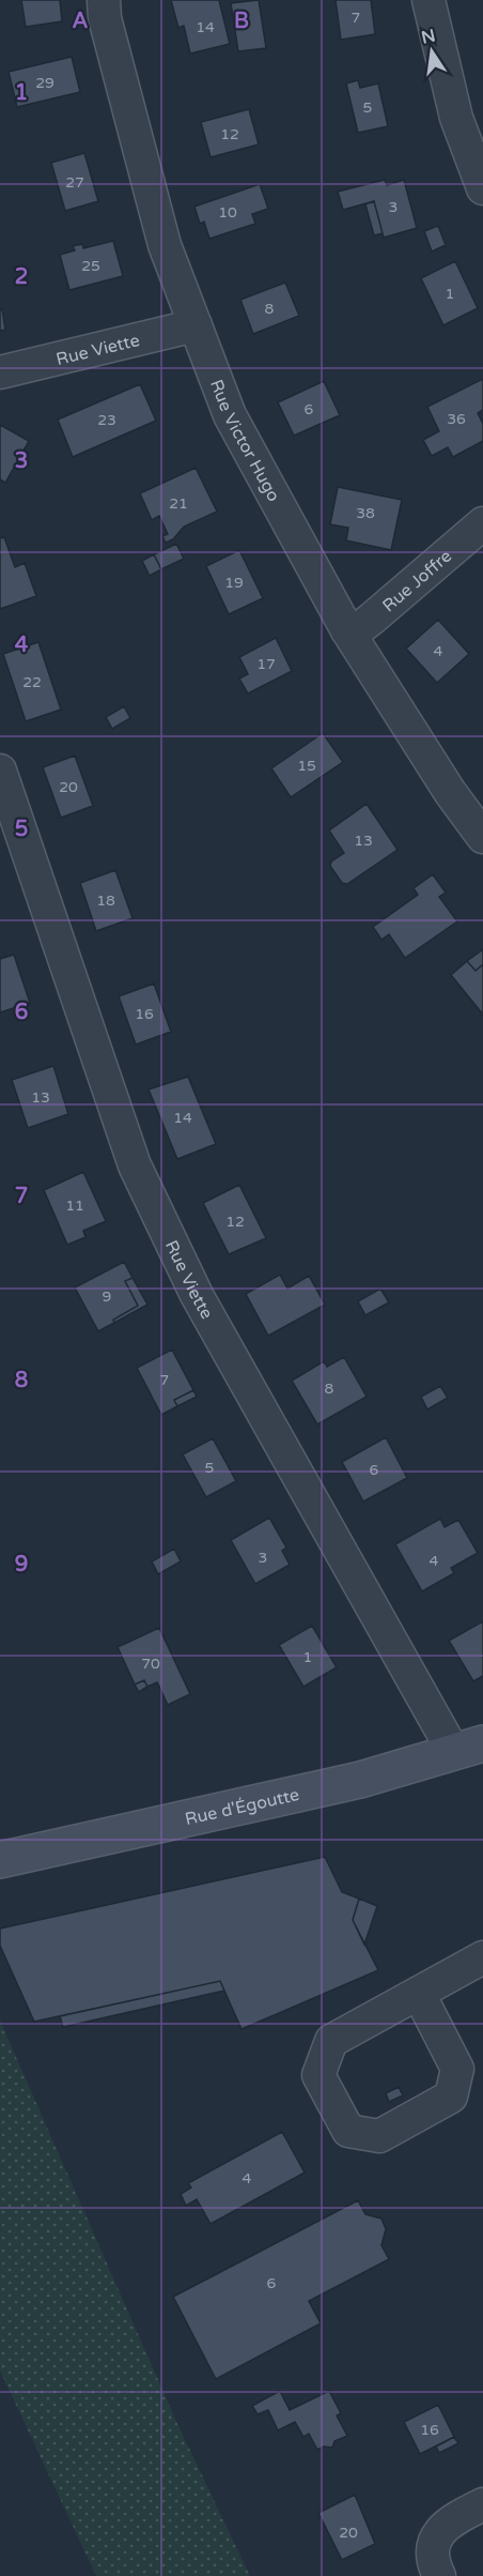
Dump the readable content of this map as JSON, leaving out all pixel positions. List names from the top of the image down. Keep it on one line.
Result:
{"streets":{"main road":["Rue d'Égoutte"],"street":["Rue Viette","Rue Victor Hugo","Rue Joffre"]},"crossings":[["Rue Viette","Rue Victor Hugo"],["Rue Viette","Rue d'Égoutte"],["Rue Victor Hugo","Rue Joffre"]],"house_numbers":["7","14","29","5","12","27","3","10","25","1","8","6","36","23","21","38","19","4","17","22","15","20","13","18","16","13","14","11","12","9","7","8","5","6","3","4","1","70","4","6","16","20"],"north":"top","grid":{"columns":["A","B"],"rows":["1","2","3","4","5","6","7","8","9"]}}
